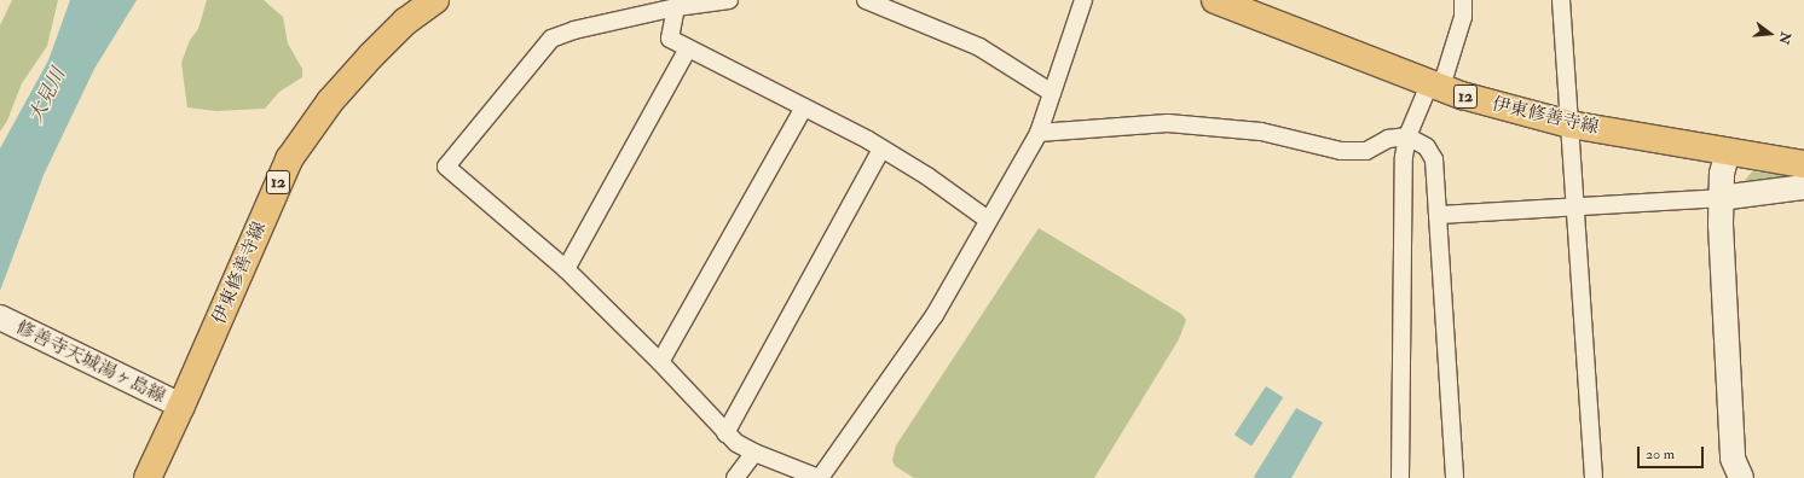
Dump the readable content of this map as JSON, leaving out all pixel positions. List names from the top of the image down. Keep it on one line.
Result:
{"streets":{"main road":["12","伊東修善寺線"],"street":["修善寺天城湯ヶ島線"]},"crossings":[["伊東修善寺線","修善寺天城湯ヶ島線"]],"water":["大見川"],"scale_bar":"20 m","north":"right"}
